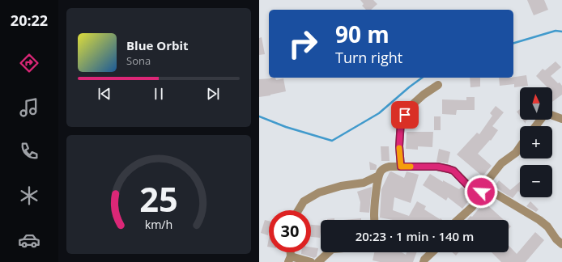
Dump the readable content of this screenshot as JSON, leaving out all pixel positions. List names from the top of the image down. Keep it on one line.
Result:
{"north":"top","page":{"tabs":"20:22","turn":["90 m","Turn right"],"song":["Blue Orbit","Sona"],"map_buttons":["+","−"],"limit":"30","trip":"20:23 · 1 min · 140 m","gauge":["25","km/h"]}}
